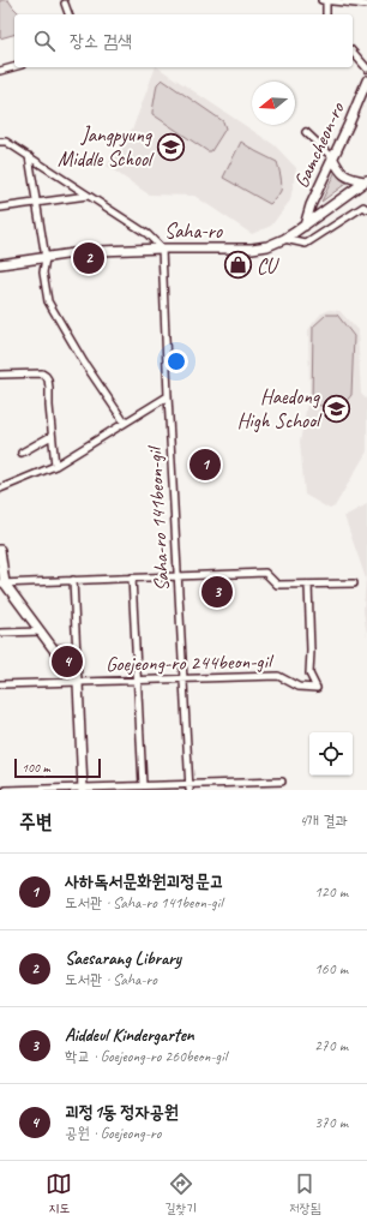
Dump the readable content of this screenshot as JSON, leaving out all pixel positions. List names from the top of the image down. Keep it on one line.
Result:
{"streets":{"main road":["Gamcheon-ro","Saha-ro"],"street":["Saha-ro 141beon-gil","Goejeong-ro 244beon-gil"]},"crossings":[["Gamcheon-ro","Saha-ro"],["Saha-ro","Saha-ro 141beon-gil"],["Saha-ro 141beon-gil","Goejeong-ro 244beon-gil"]],"places":{"school or university":["Jangpyung Middle School","Haedong High School"],"shop":["CU"]},"scale_bar":"100 m","north":"left","page":{"search":"장소 검색","pins":["2","1","3","4"],"scale":"100 m","heading":["주변","4개 결과"],"list":[{"mark":"1","name":"사하독서문화원괴정문고","note":"도서관 · Saha-ro 141beon-gil","value":"120 m"},{"mark":"2","name":"Saesarang Library","note":"도서관 · Saha-ro","value":"160 m"},{"mark":"3","name":"Aiddeul Kindergarten","note":"학교 · Goejeong-ro 260beon-gil","value":"270 m"},{"mark":"4","name":"괴정1동 정자공원","note":"공원 · Goejeong-ro","value":"370 m"}],"nav":["지도","길찾기","저장됨"]}}
